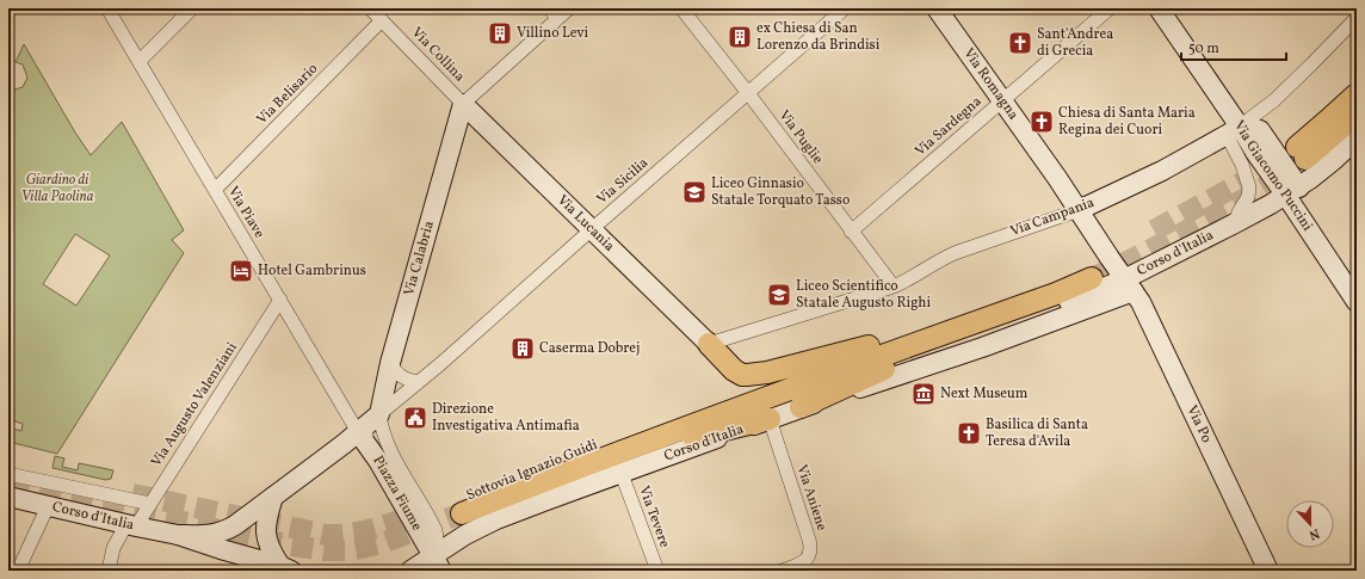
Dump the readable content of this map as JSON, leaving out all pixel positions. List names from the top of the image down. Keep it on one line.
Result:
{"streets":{"main road":["Corso d'Italia","Sottovia Ignazio Guidi"],"street":["Via Collina","Via Romagna","Via Belisario","Via Sardegna","Via Puglie","Via Sicilia","Via Giacomo Puccini","Via Piave","Via Campania","Via Lucania","Via Calabria","Via Augusto Valenziani","Via Po","Piazza Fiume","Via Aniene","Via Tevere"]},"crossings":[["Via Collina","Via Belisario"],["Via Collina","Via Lucania"],["Via Collina","Via Calabria"],["Via Romagna","Via Sardegna"],["Via Romagna","Via Campania"],["Via Romagna","Corso d'Italia"],["Via Romagna","Via Po"],["Via Belisario","Via Piave"],["Via Sardegna","Via Puglie"],["Via Puglie","Via Sicilia"],["Via Puglie","Via Campania"],["Via Sicilia","Via Lucania"],["Via Sicilia","Via Calabria"],["Via Sicilia","Piazza Fiume"],["Via Giacomo Puccini","Via Campania"],["Via Giacomo Puccini","Corso d'Italia"],["Via Piave","Corso d'Italia"],["Via Piave","Via Augusto Valenziani"],["Via Piave","Piazza Fiume"],["Via Campania","Via Lucania"],["Via Lucania","Via Calabria"],["Corso d'Italia","Via Augusto Valenziani"],["Corso d'Italia","Via Po"],["Corso d'Italia","Sottovia Ignazio Guidi"],["Corso d'Italia","Piazza Fiume"],["Corso d'Italia","Via Aniene"],["Corso d'Italia","Via Tevere"],["Via Calabria","Piazza Fiume"]],"parks":["Giardino di Villa Paolina"],"places":{"building":["Villino Levi","ex Chiesa di San Lorenzo da Brindisi","Caserma Dobrej"],"church":["Sant'Andrea di Grecia","Chiesa di Santa Maria Regina dei Cuori","Basilica di Santa Teresa d'Avila"],"school or university":["Liceo Ginnasio Statale Torquato Tasso","Liceo Scientifico Statale Augusto Righi"],"hotel":["Hotel Gambrinus"],"museum":["Next Museum"],"public building":["Direzione Investigativa Antimafia"]},"scale_bar":"50 m","north":"bottom"}
